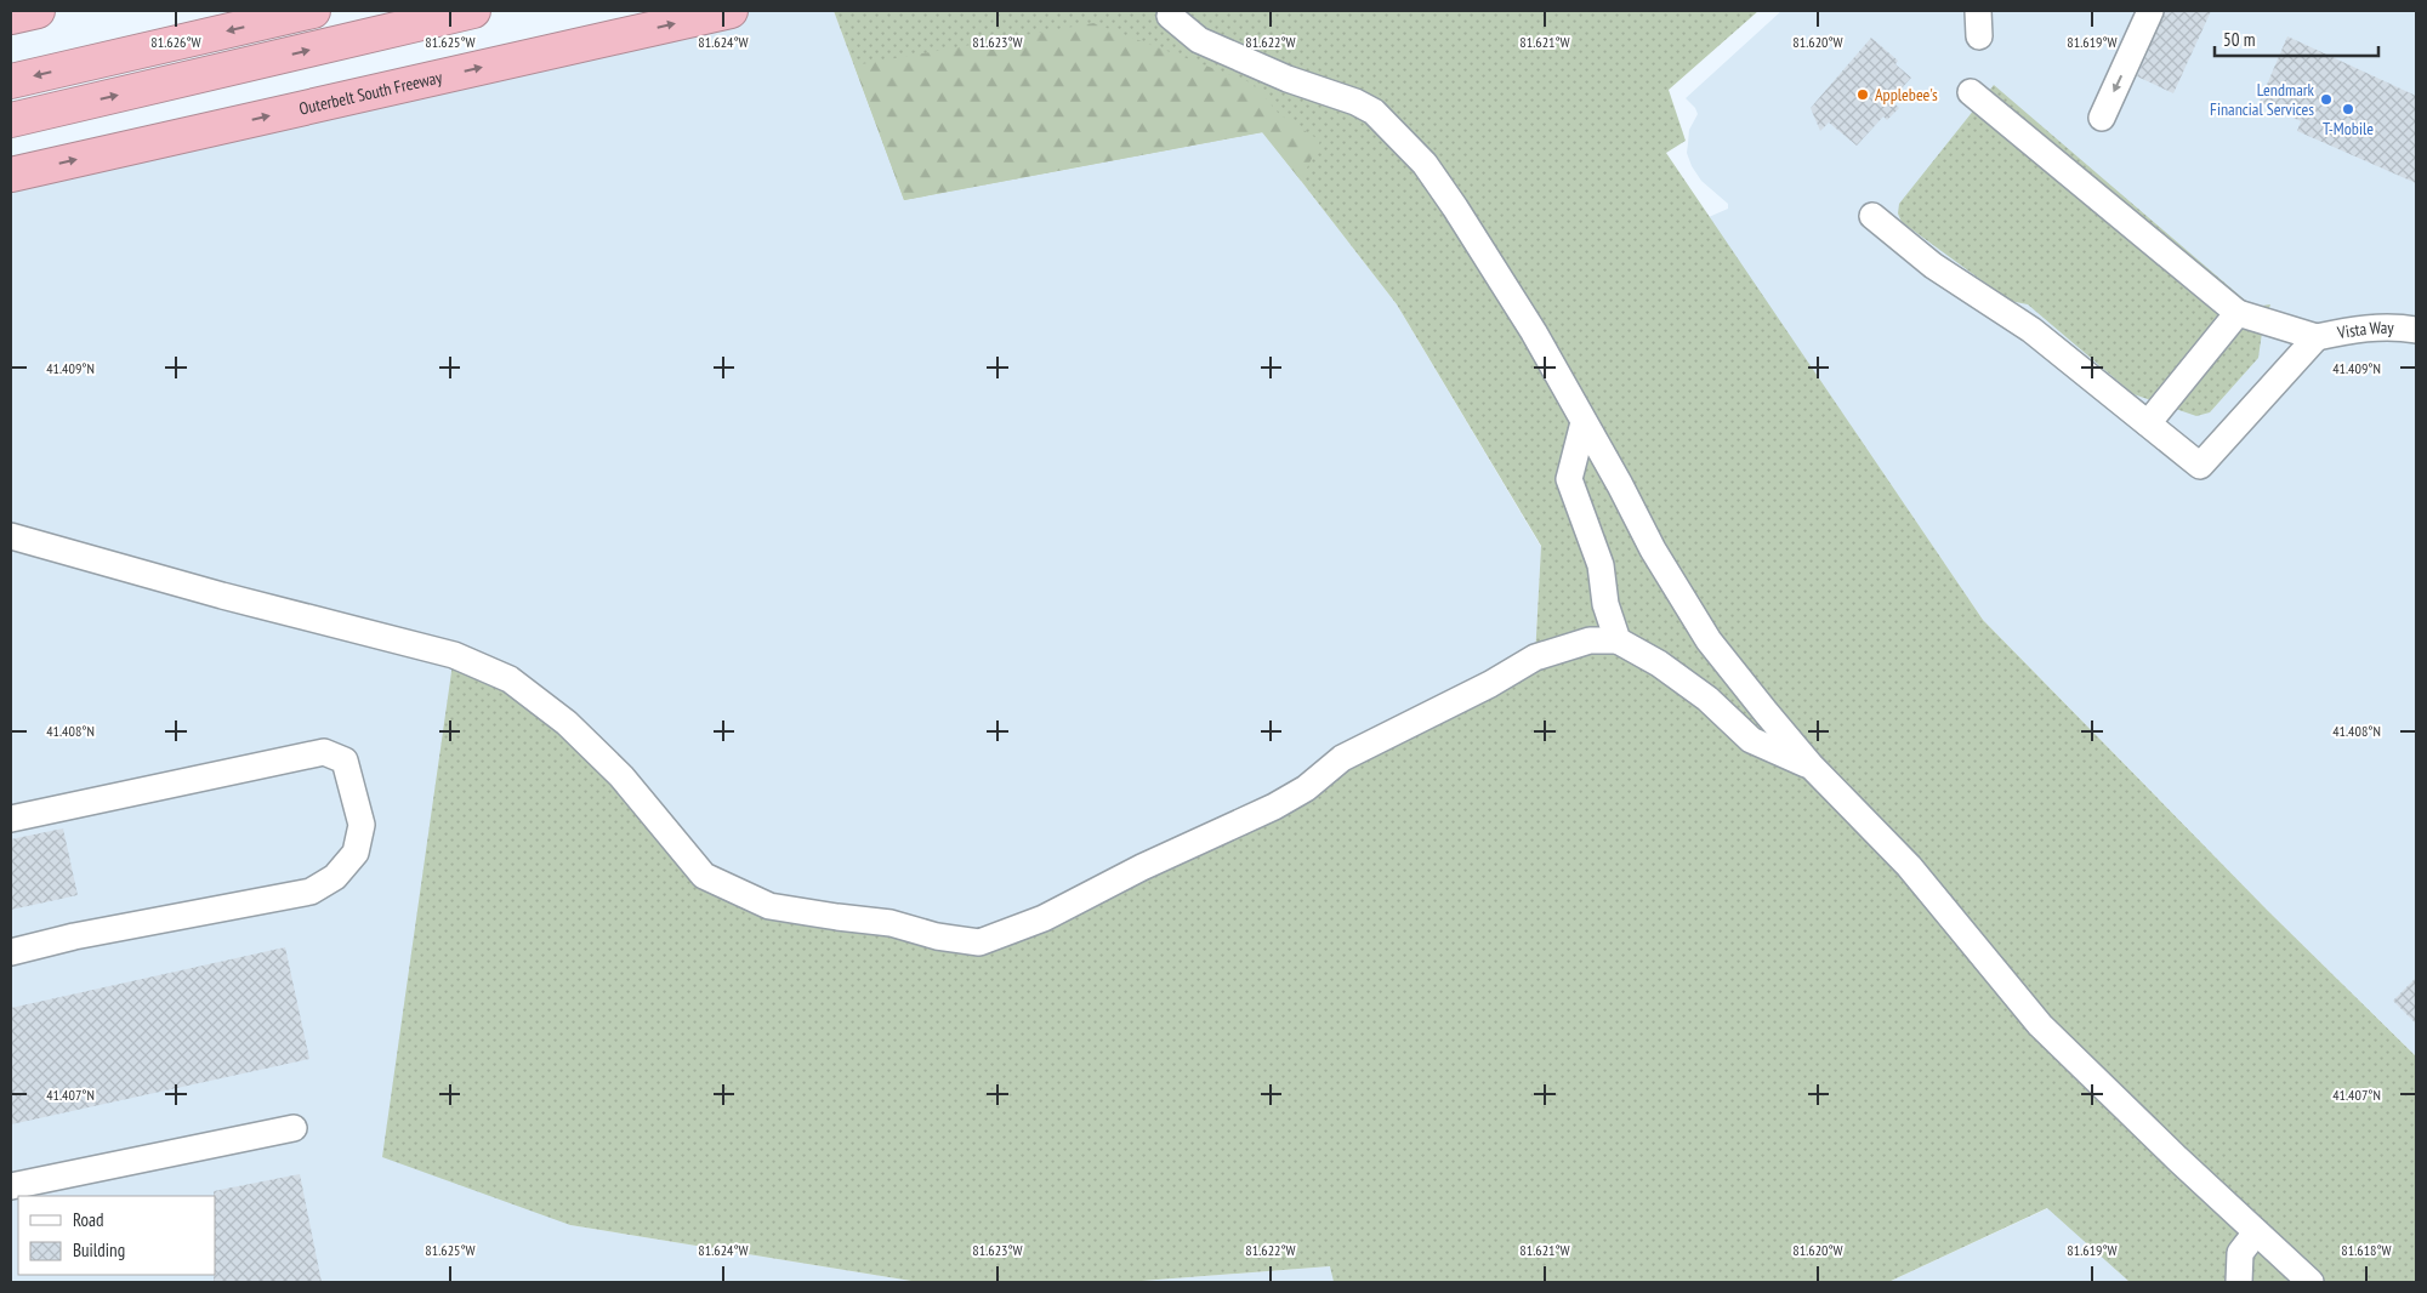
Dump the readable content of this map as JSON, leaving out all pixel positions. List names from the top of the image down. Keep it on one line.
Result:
{"streets":{"highway":["Outerbelt South Freeway"],"street":["Vista Way"]},"places":["Applebee's","Lendmark Financial Services","T-Mobile"],"legend":["Road","Building"],"scale_bar":"50 m","coordinates":["81.626°W","81.625°W","81.624°W","81.623°W","81.622°W","81.621°W","81.620°W","81.619°W","41.409°N","41.408°N","41.407°N","81.618°W"]}
